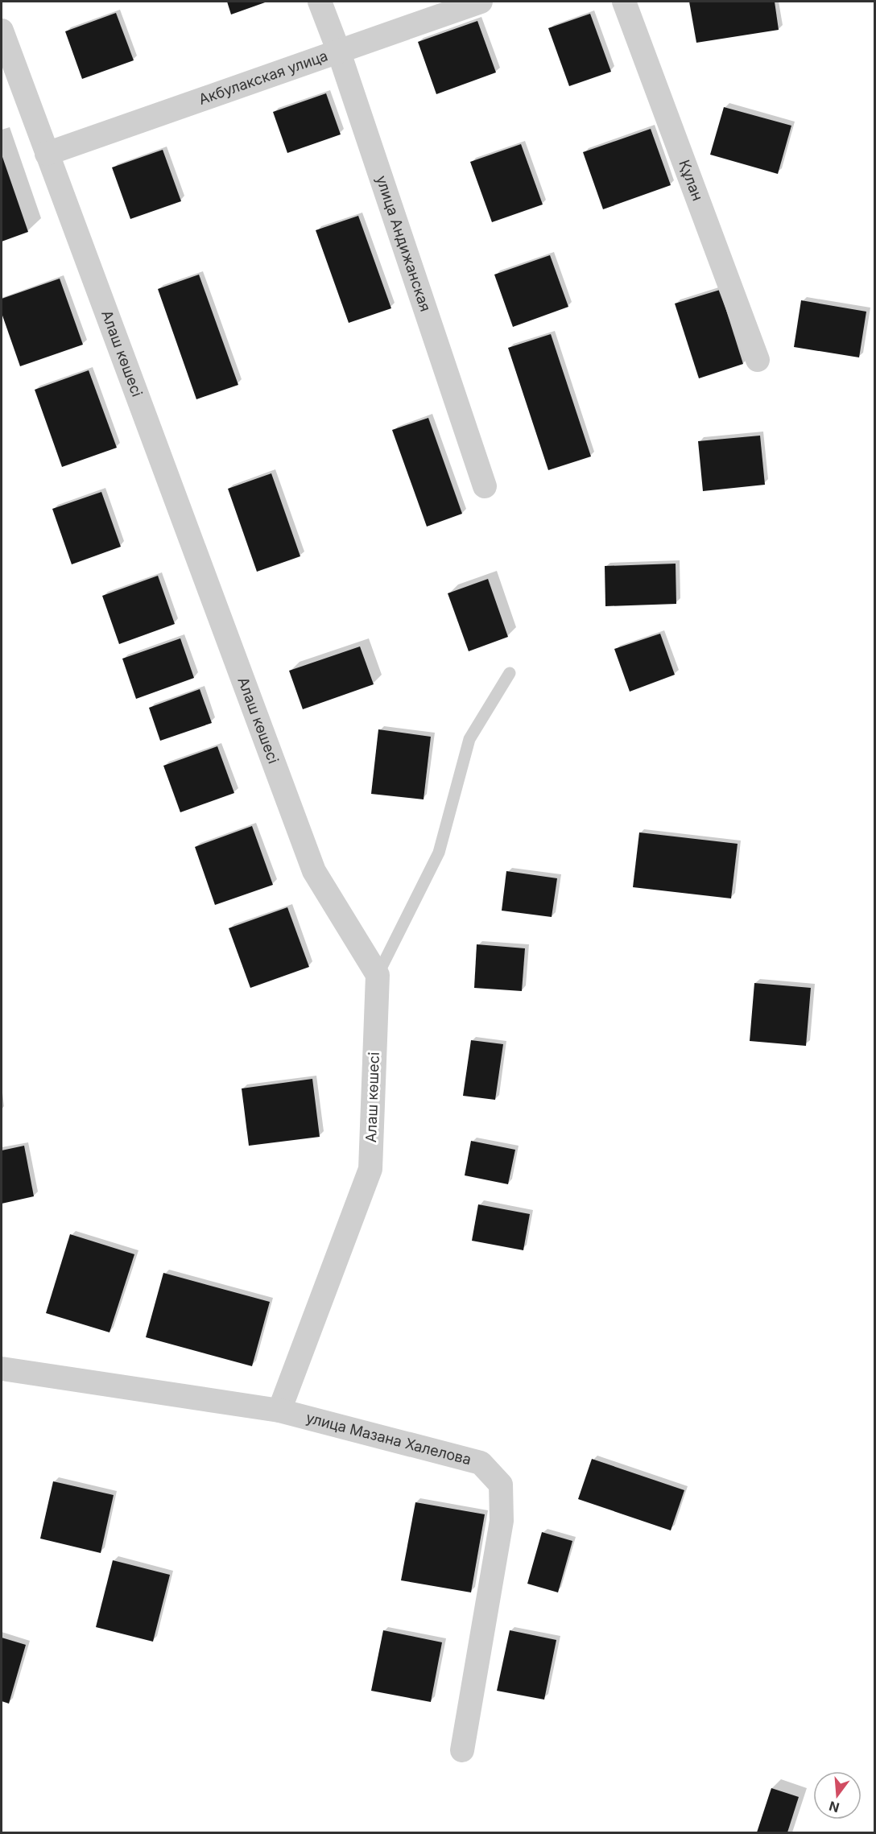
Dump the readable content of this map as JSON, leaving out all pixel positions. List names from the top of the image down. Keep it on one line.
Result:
{"streets":{"street":["Акбулакская улица","Құлан","улица Андижанская","Алаш көшесі","улица Мазана Халелова"]},"crossings":[["Акбулакская улица","улица Андижанская"],["Акбулакская улица","Алаш көшесі"],["Алаш көшесі","улица Мазана Халелова"]],"north":"bottom"}
